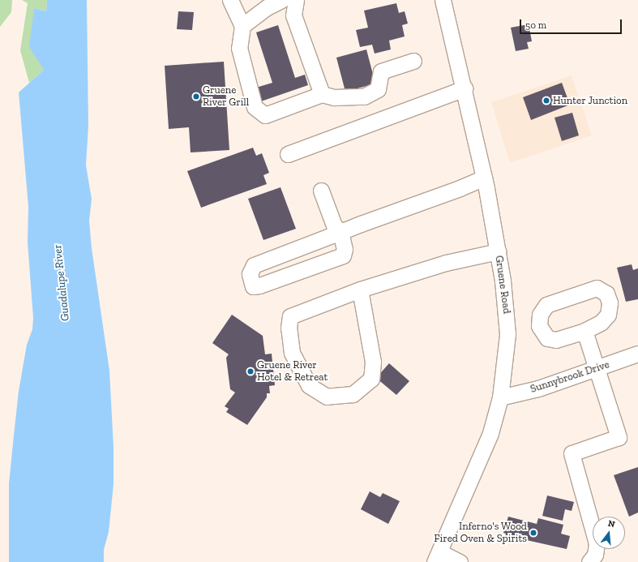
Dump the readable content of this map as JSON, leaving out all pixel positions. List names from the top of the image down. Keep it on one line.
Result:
{"streets":{"street":["Gruene Road","Sunnybrook Drive"]},"crossings":[["Gruene Road","Sunnybrook Drive"]],"water":["Guadalupe River"],"places":["Gruene River Grill","Hunter Junction","Gruene River Hotel & Retreat","Inferno's Wood Fired Oven & Spirits"],"scale_bar":"50 m","north":"top"}
